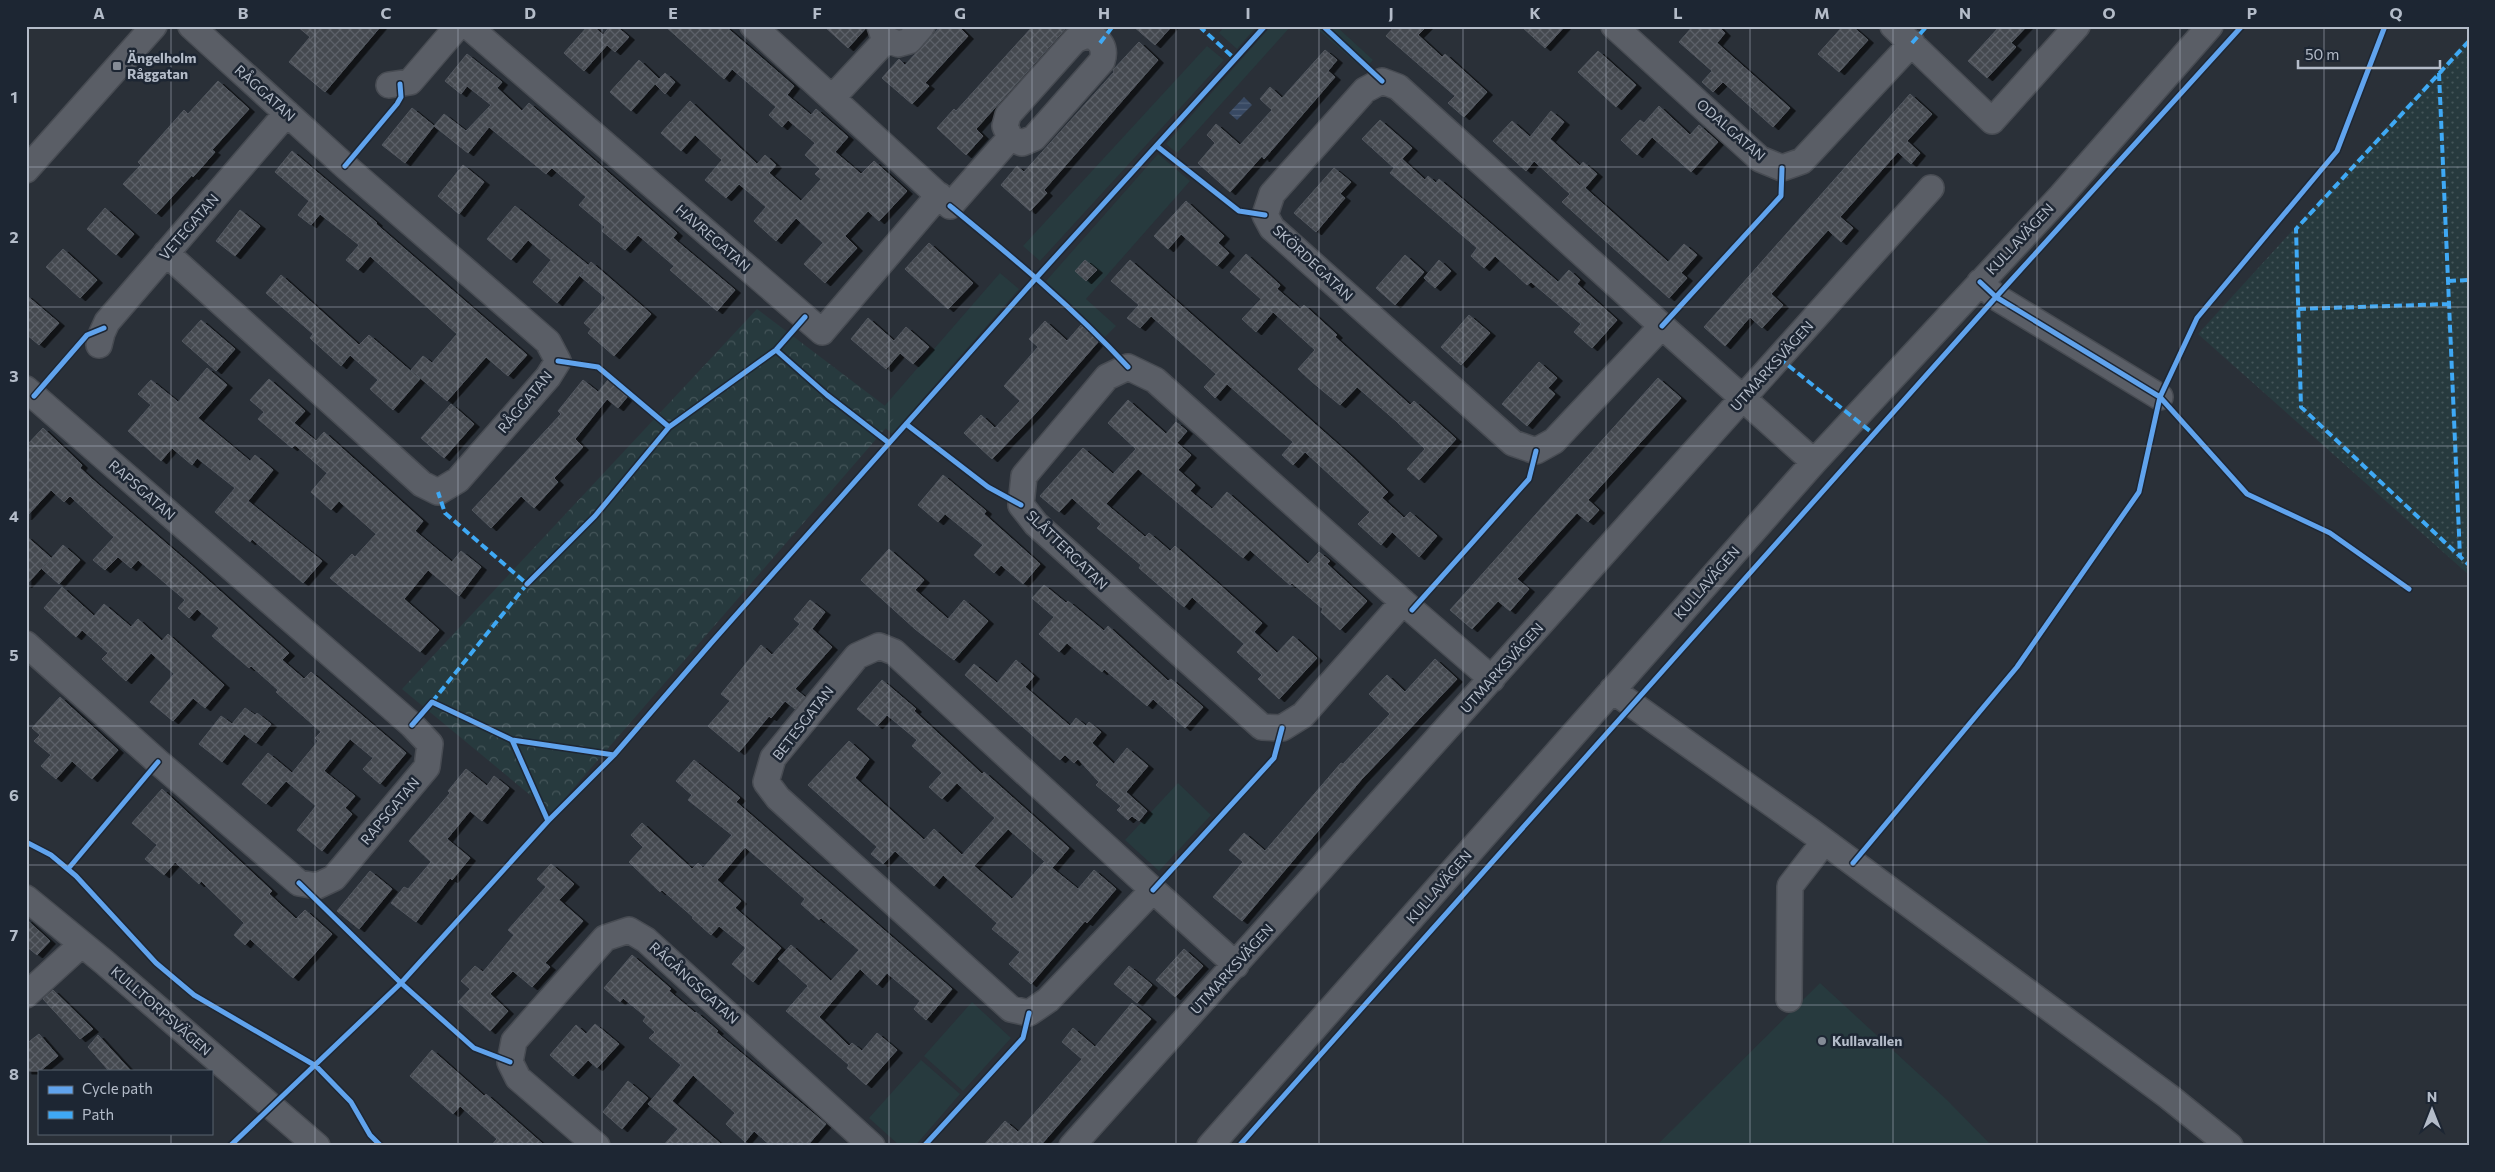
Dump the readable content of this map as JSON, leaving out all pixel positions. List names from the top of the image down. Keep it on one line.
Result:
{"streets":{"street":["RÅGGATAN","ODALGATAN","VETEGATAN","HAVREGATAN","KULLAVÄGEN","SKÖRDEGATAN","UTMARKSVÄGEN","RAPSGATAN","SLÅTTERGATAN","BETESGATAN","RÅGÅNGSGATAN","KULLTORPSVÄGEN"]},"crossings":[["RÅGGATAN","VETEGATAN"],["KULLAVÄGEN","SKÖRDEGATAN"],["SKÖRDEGATAN","UTMARKSVÄGEN"],["UTMARKSVÄGEN","SLÅTTERGATAN"],["UTMARKSVÄGEN","BETESGATAN"]],"places":{"transit":["Ängelholm Råggatan"],"other":["Kullavallen"]},"legend":["Cycle path","Path"],"scale_bar":"50 m","north":"top","grid":{"columns":["A","B","C","D","E","F","G","H","I","J","K","L","M","N","O","P","Q"],"rows":["1","2","3","4","5","6","7","8"]}}
